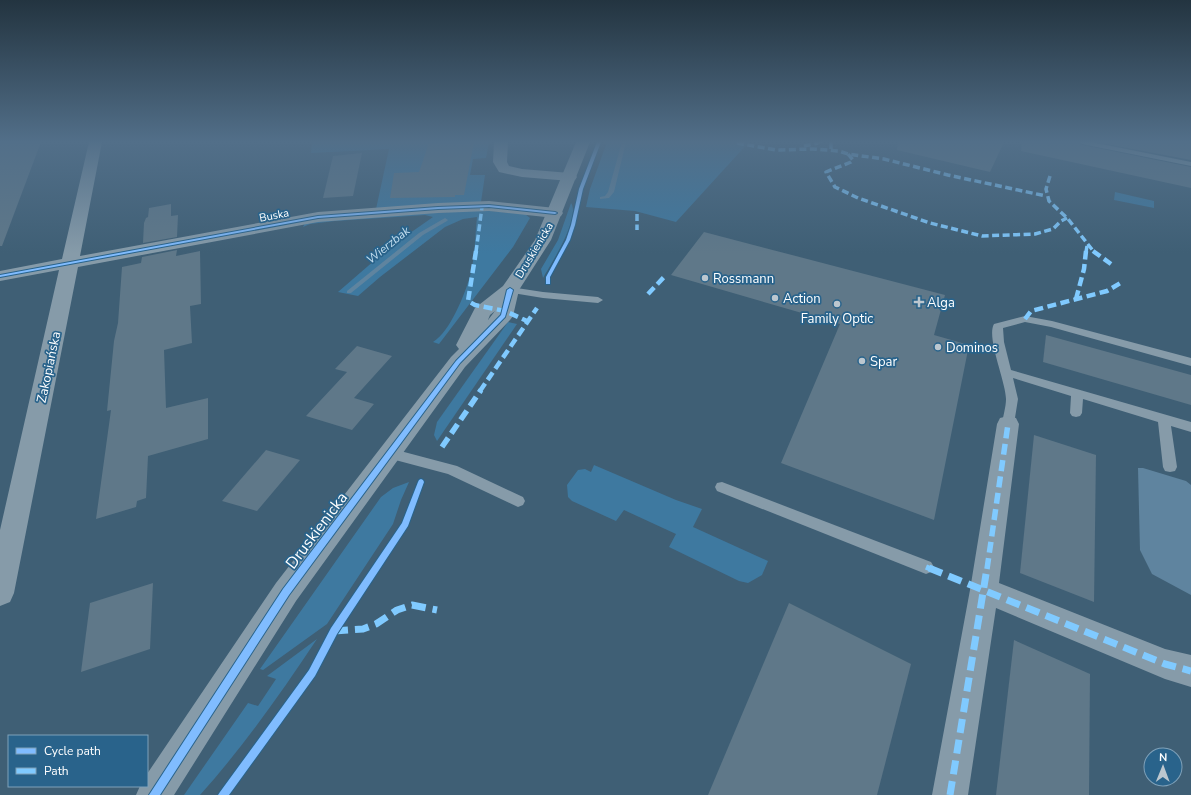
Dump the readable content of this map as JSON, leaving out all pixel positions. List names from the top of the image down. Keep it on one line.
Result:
{"streets":{"street":["Buska","Druskienicka","Zakopiańska"]},"crossings":[["Buska","Druskienicka"],["Buska","Zakopiańska"]],"water":["Wierzbak"],"places":{"other":["Rossmann","Action","Family Optic","Dominos","Spar"],"health":["Alga"]},"legend":["Cycle path","Path"],"north":"top"}
